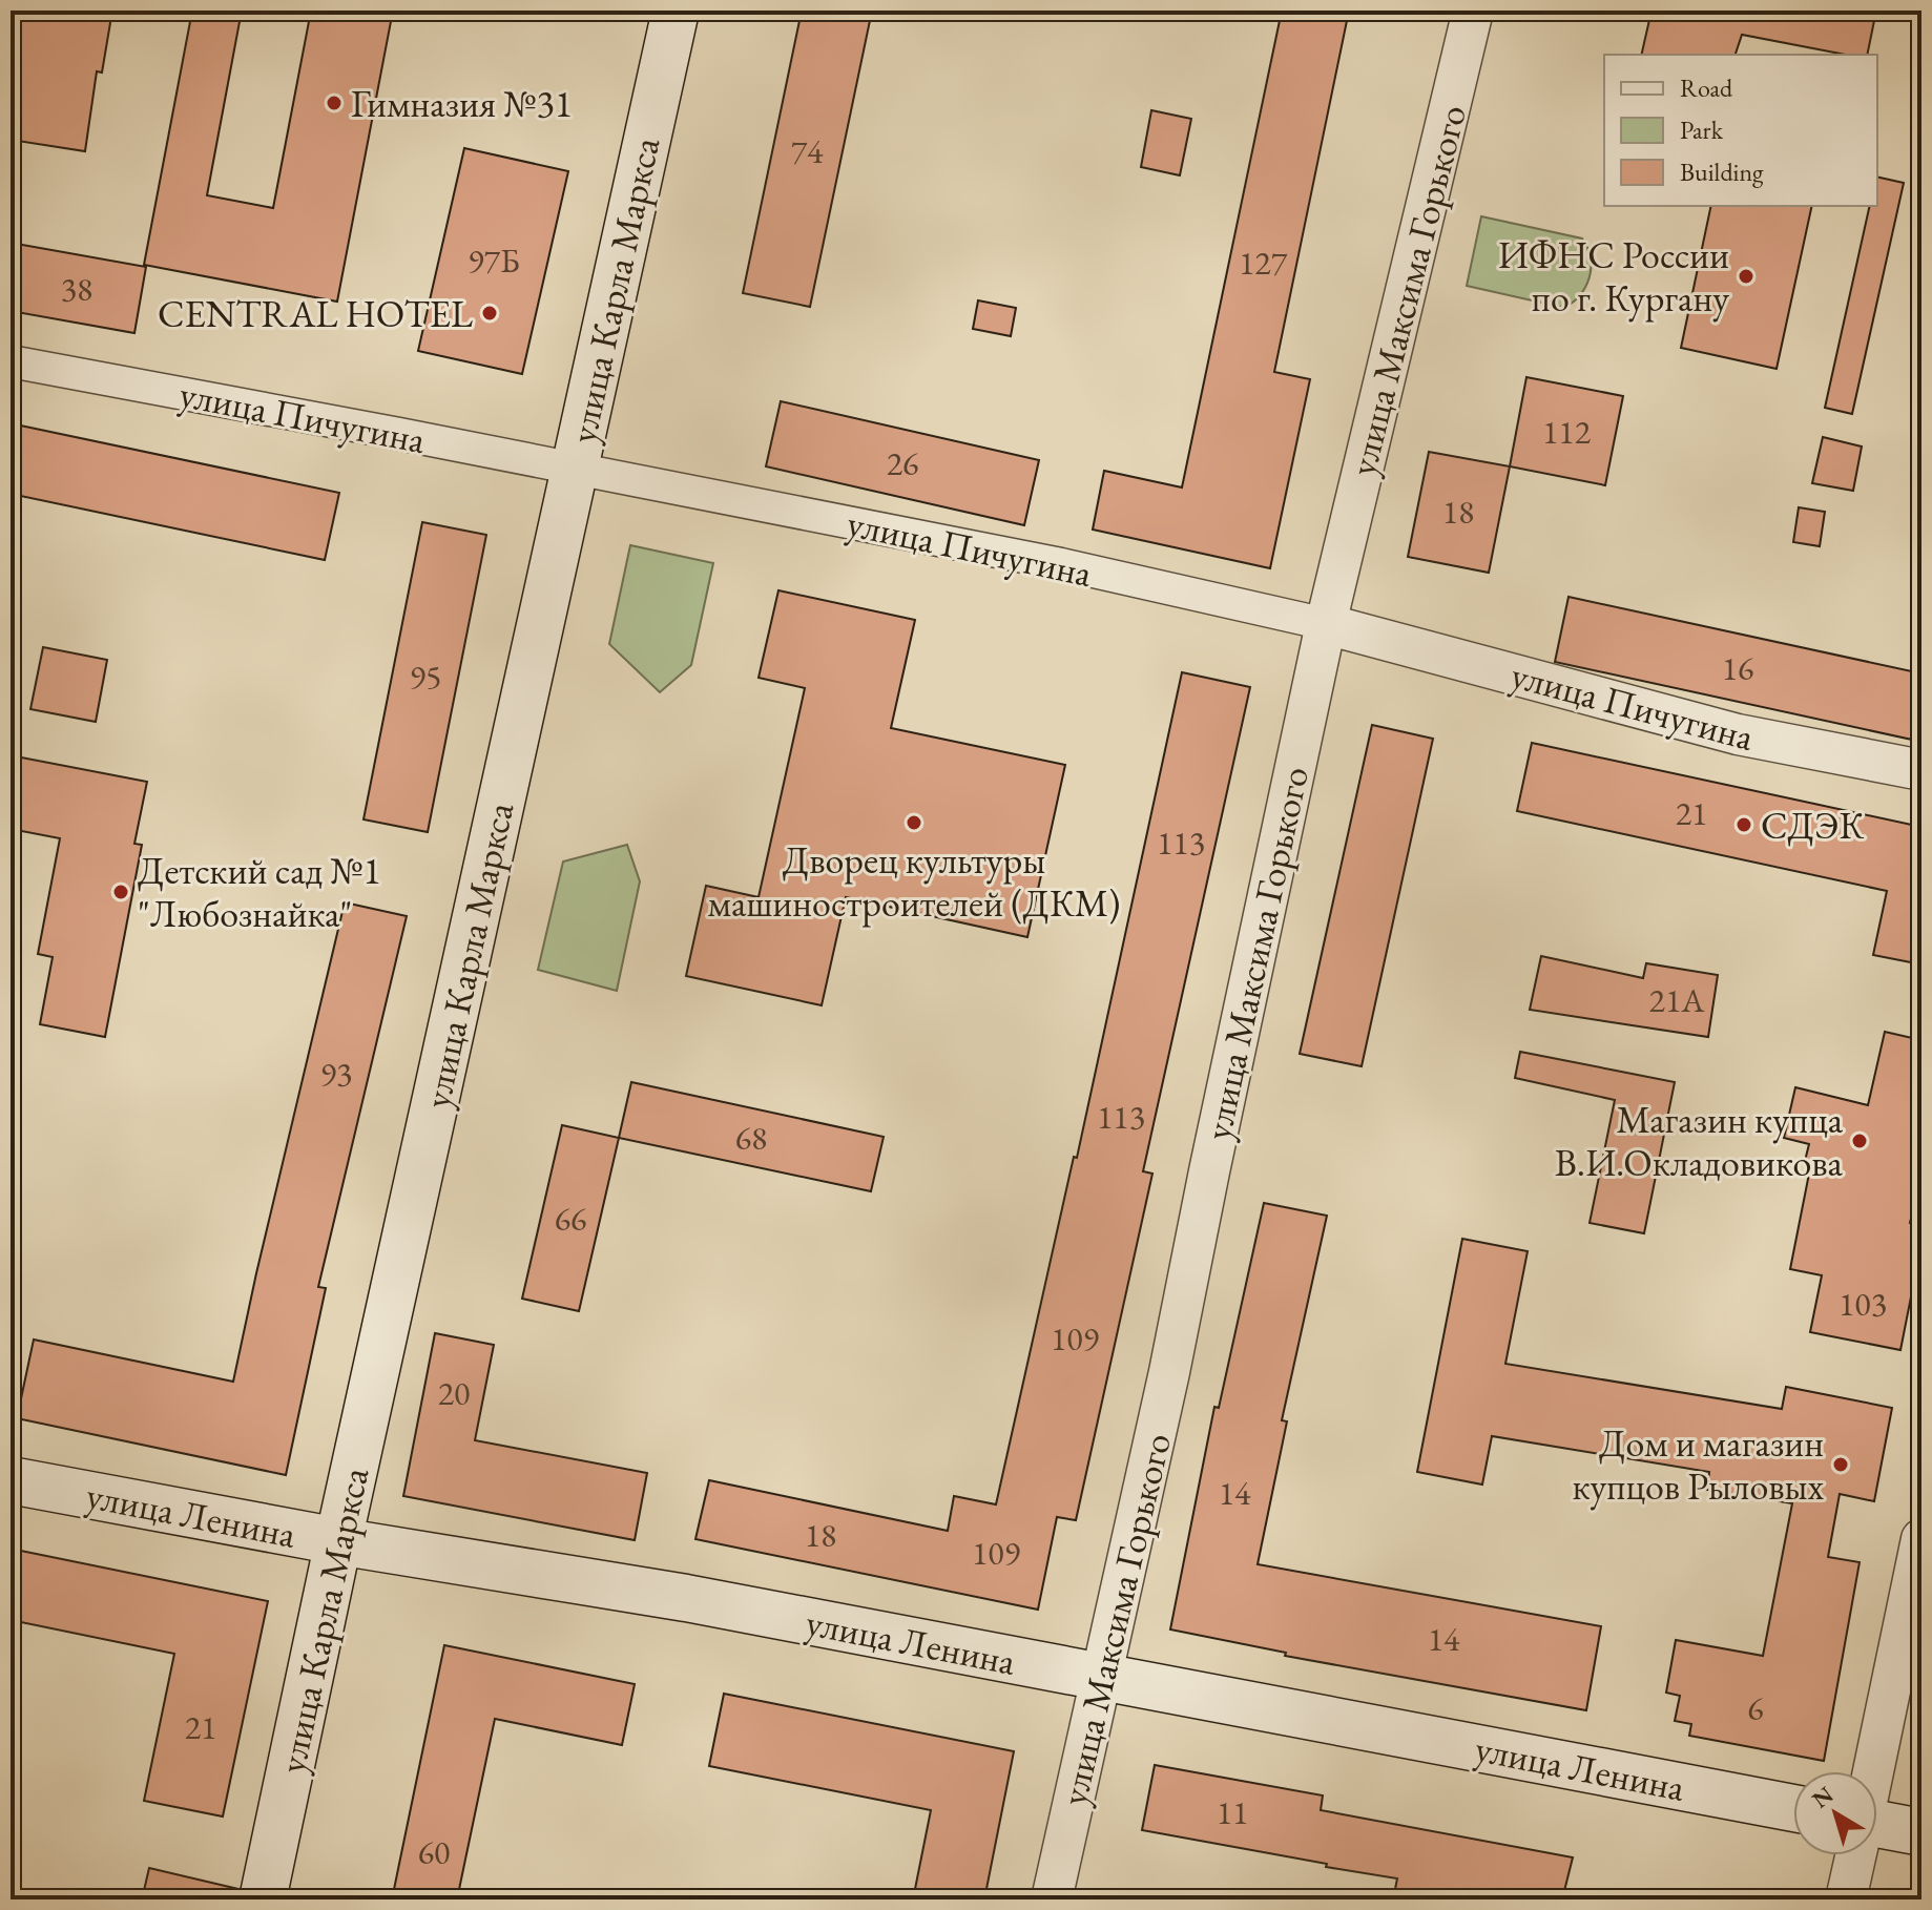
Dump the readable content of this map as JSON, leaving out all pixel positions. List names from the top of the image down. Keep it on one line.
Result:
{"streets":{"main road":["улица Карла Маркса","улица Ленина"],"street":["улица Максима Горького","улица Пичугина"]},"crossings":[["улица Карла Маркса","улица Пичугина"],["улица Карла Маркса","улица Ленина"],["улица Максима Горького","улица Пичугина"],["улица Максима Горького","улица Ленина"]],"places":["Гимназия №31","ИФНС России по г. Кургану","СENTRAL HOTEL","Дворец культуры машиностроителей (ДКМ)","СДЭК","Детский cад №1 \"Любознайка\"","Магазин купца В.И.Окладовикова","Дом и магазин купцов Рыловых"],"house_numbers":["74","97Б","127","38","112","26","18","16","95","21","113","21А","93","113","68","66","103","109","20","14","18","109","14","6","21","11","60"],"legend":["Road","Park","Building"],"north":"top left"}
